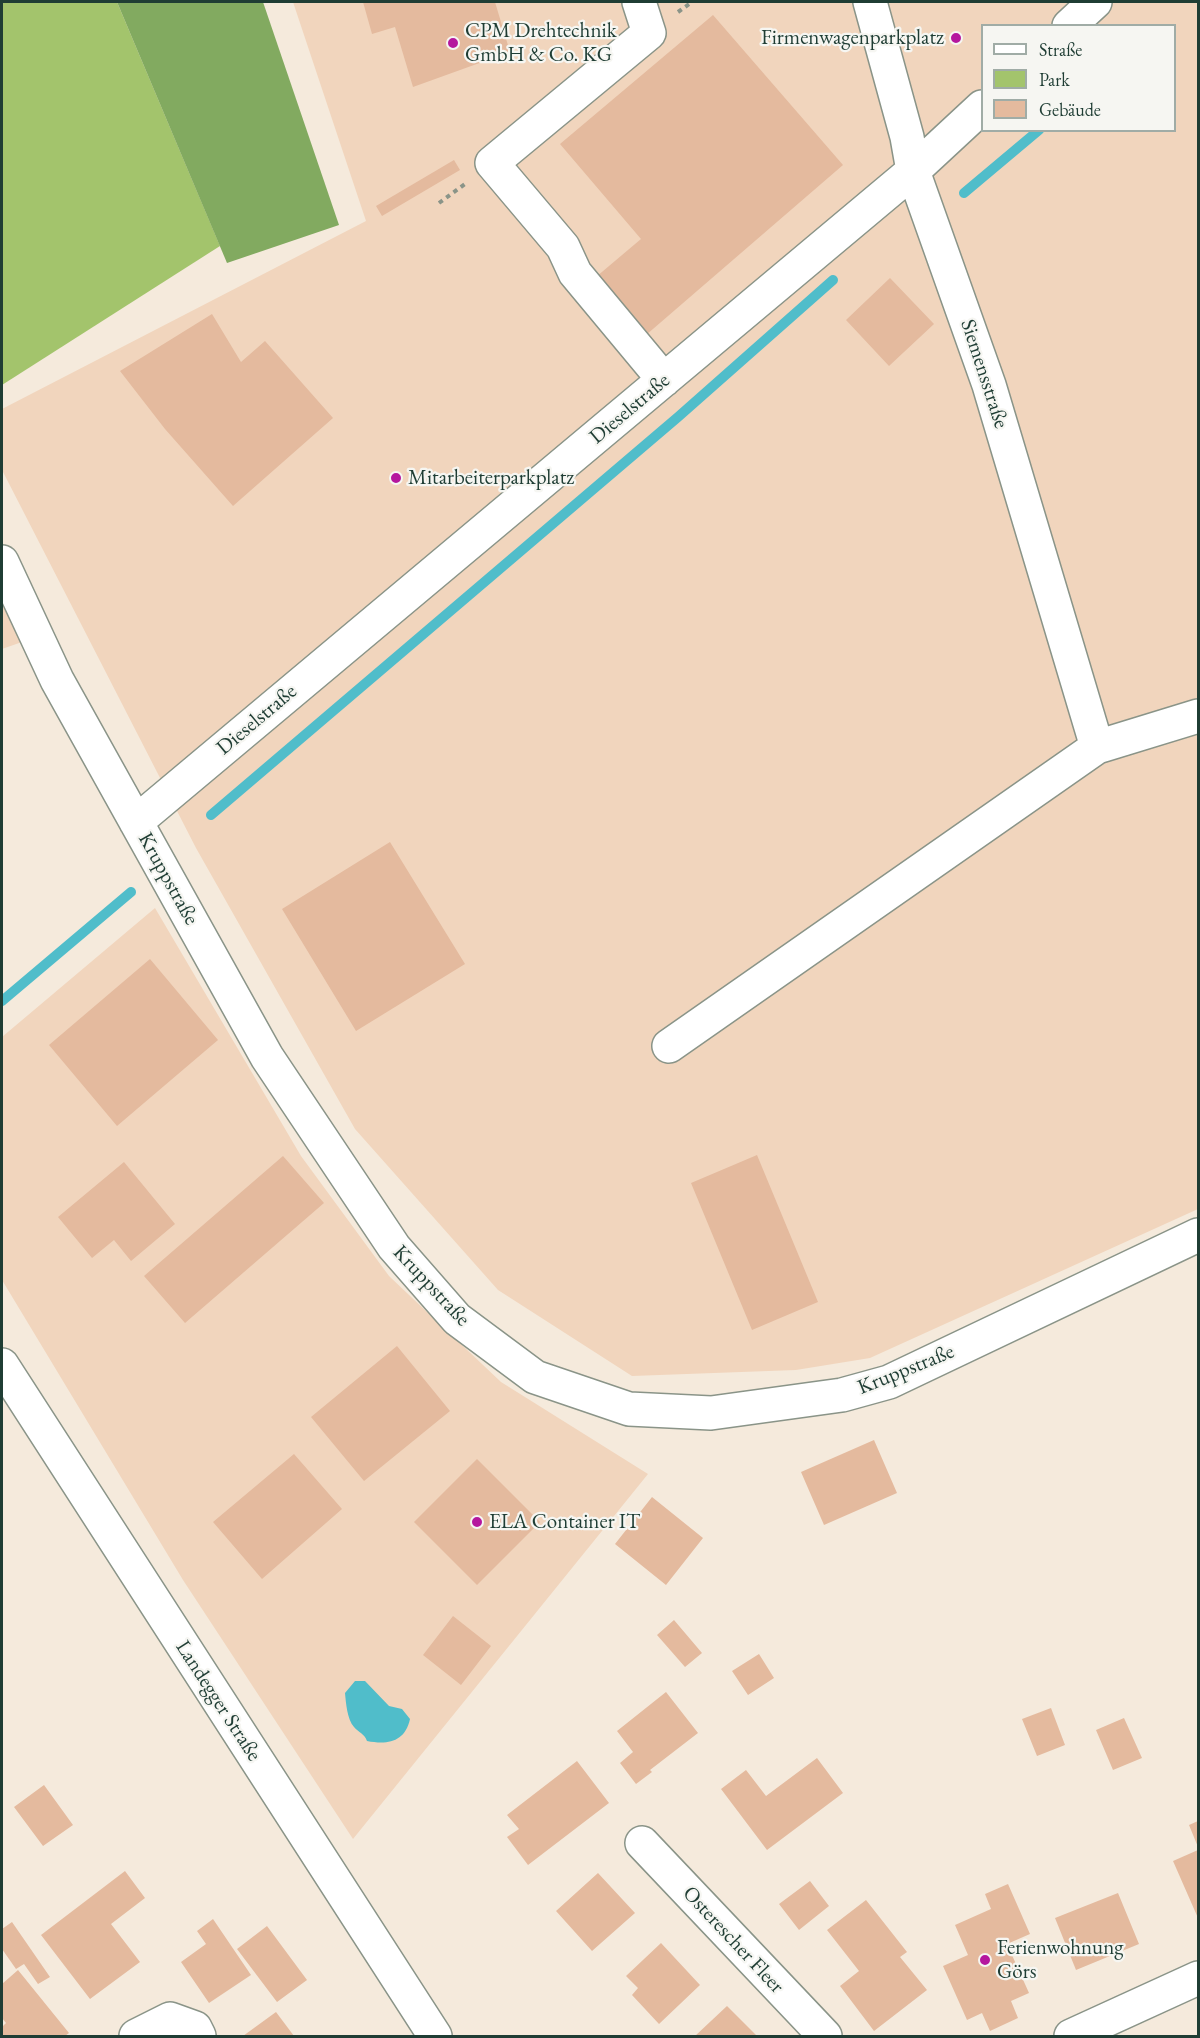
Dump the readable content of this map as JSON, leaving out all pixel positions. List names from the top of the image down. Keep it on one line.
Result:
{"streets":{"street":["Siemensstraße","Dieselstraße","Kruppstraße","Landegger Straße","Osterescher Fleer"]},"crossings":[["Siemensstraße","Dieselstraße"],["Dieselstraße","Kruppstraße"]],"places":["Firmenwagenparkplatz","CPM Drehtechnik GmbH & Co. KG","Mitarbeiterparkplatz","ELA Container IT","Ferienwohnung Görs"],"legend":["Straße","Park","Gebäude"]}
